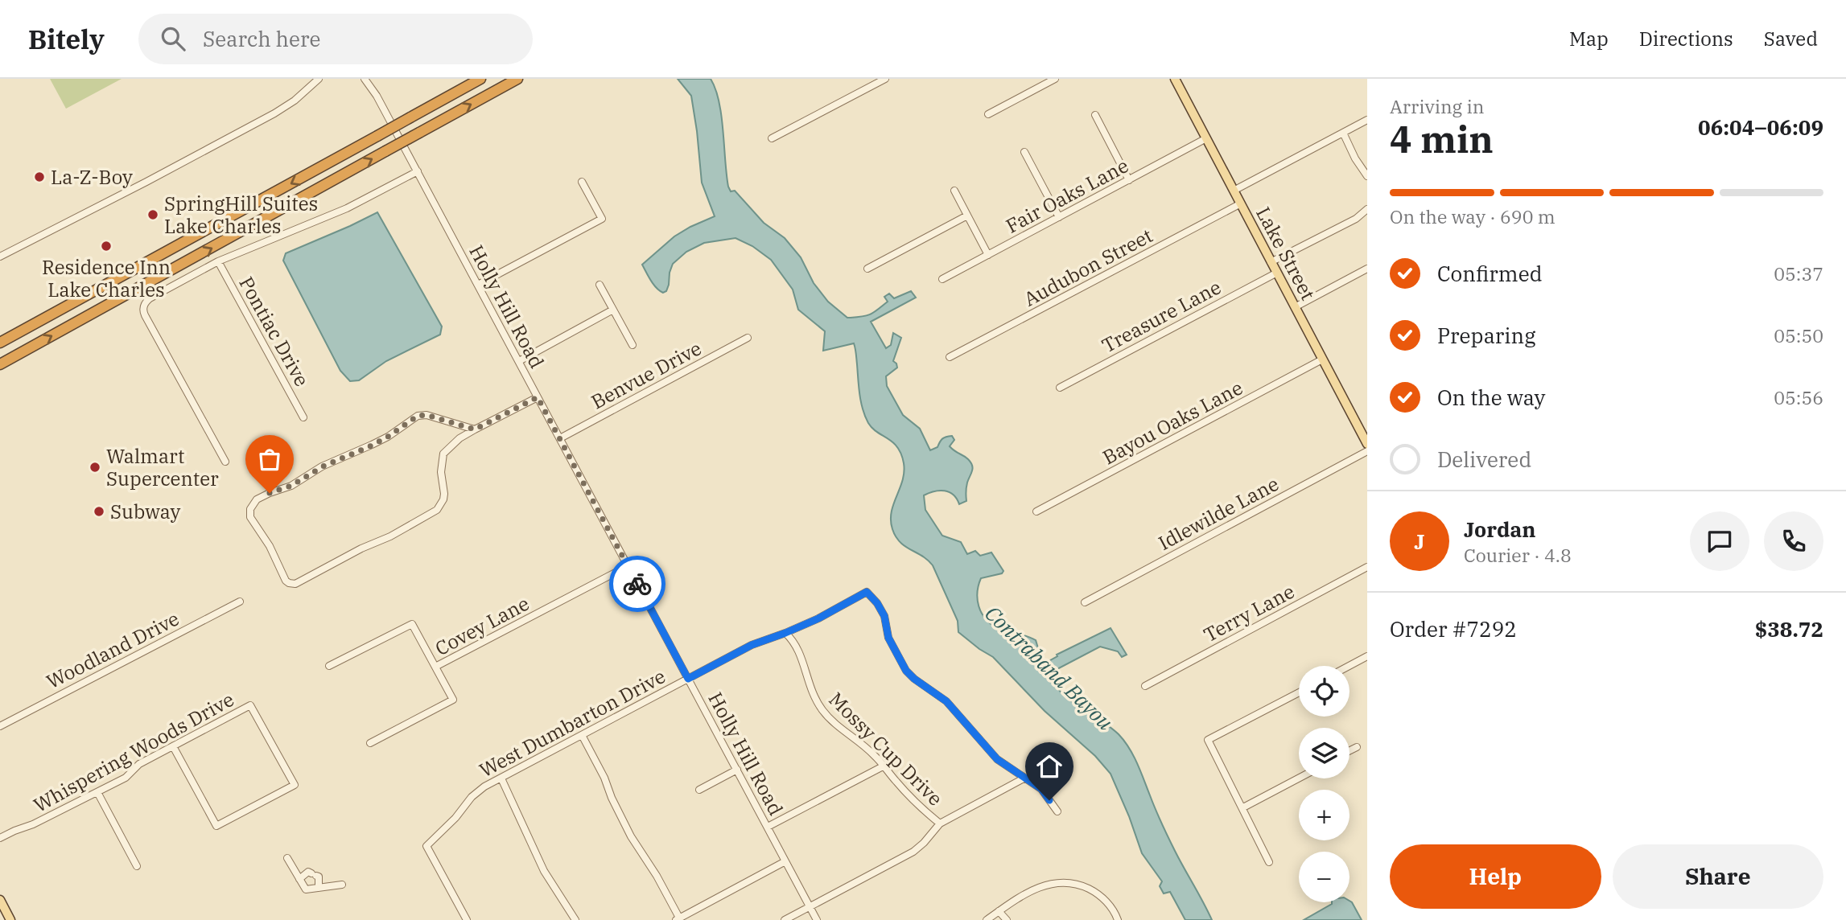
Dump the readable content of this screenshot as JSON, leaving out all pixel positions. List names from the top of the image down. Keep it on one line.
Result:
{"streets":{"main road":["Lake Street"],"street":["Fair Oaks Lane","Audubon Street","Holly Hill Road","Treasure Lane","Pontiac Drive","Benvue Drive","Bayou Oaks Lane","Idlewilde Lane","Terry Lane","Covey Lane","Woodland Drive","West Dumbarton Drive","Mossy Cup Drive","Whispering Woods Drive"]},"crossings":[["Fair Oaks Lane","Lake Street"],["Lake Street","Audubon Street"],["Lake Street","Treasure Lane"],["Lake Street","Bayou Oaks Lane"],["Holly Hill Road","Benvue Drive"],["Holly Hill Road","Covey Lane"],["Holly Hill Road","West Dumbarton Drive"],["West Dumbarton Drive","Mossy Cup Drive"]],"water":["Contraband Bayou"],"places":["La-Z-Boy","SpringHill Suites Lake Charles","Residence Inn Lake Charles","Walmart Supercenter","Subway"],"page":{"header":"Bitely","search":"Search here","nav":["Map","Directions","Saved"],"heading":["4 min","Arriving in","06:04–06:09"],"panel":["Jordan","Courier · 4.8","Order #7292","$38.72"],"bar":"On the way · 690 m","list":[["Confirmed","05:37"],["Preparing","05:50"],["On the way","05:56"],"Delivered"],"round":"J","map_buttons":["+","−"],"buttons":["Help","Share"]}}
